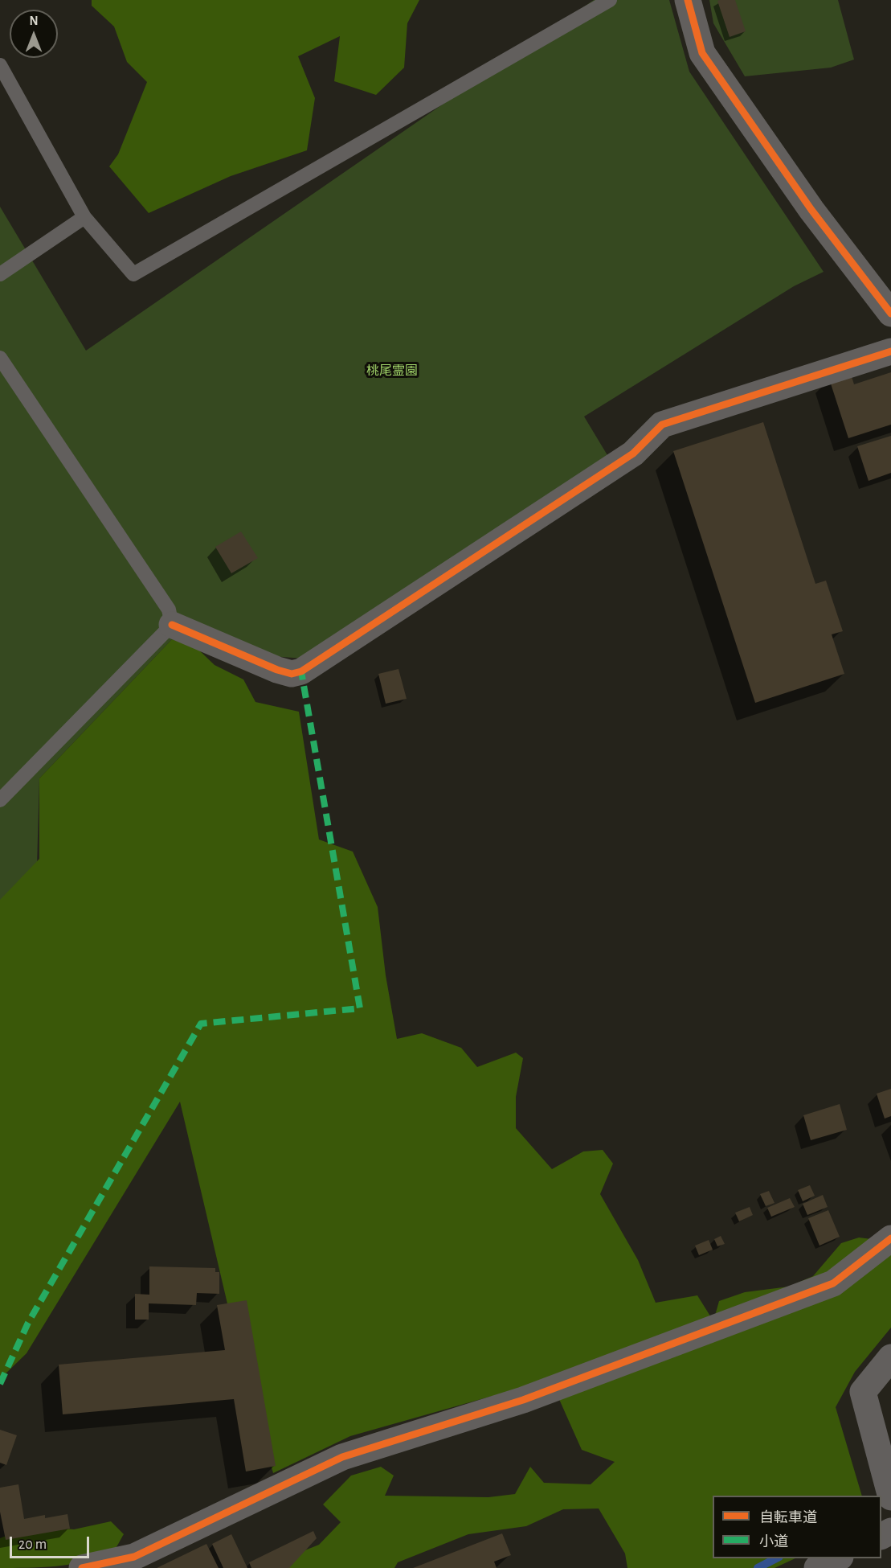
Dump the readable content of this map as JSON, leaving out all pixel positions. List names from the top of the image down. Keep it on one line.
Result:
{"parks":["桃尾霊園"],"legend":["自転車道","小道"],"scale_bar":"20 m","north":"top"}
